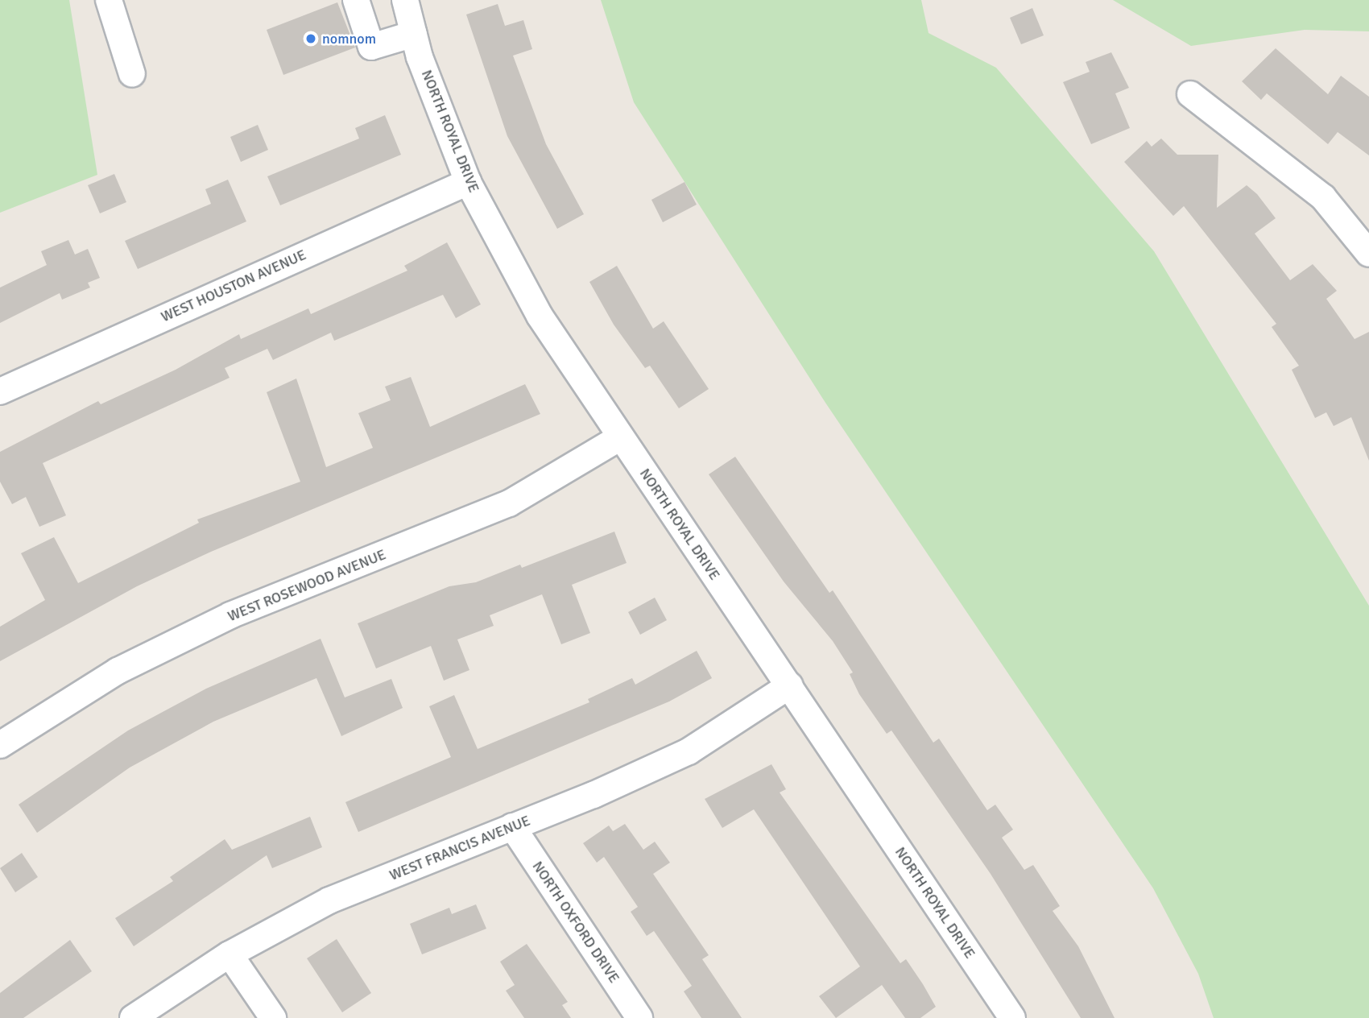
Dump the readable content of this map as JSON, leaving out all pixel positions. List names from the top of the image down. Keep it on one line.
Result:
{"streets":{"street":["NORTH ROYAL DRIVE","WEST HOUSTON AVENUE","WEST ROSEWOOD AVENUE","WEST FRANCIS AVENUE","NORTH OXFORD DRIVE"]},"crossings":[["NORTH ROYAL DRIVE","WEST HOUSTON AVENUE"],["NORTH ROYAL DRIVE","WEST ROSEWOOD AVENUE"],["NORTH ROYAL DRIVE","WEST FRANCIS AVENUE"],["WEST FRANCIS AVENUE","NORTH OXFORD DRIVE"]],"places":["nomnom"]}
